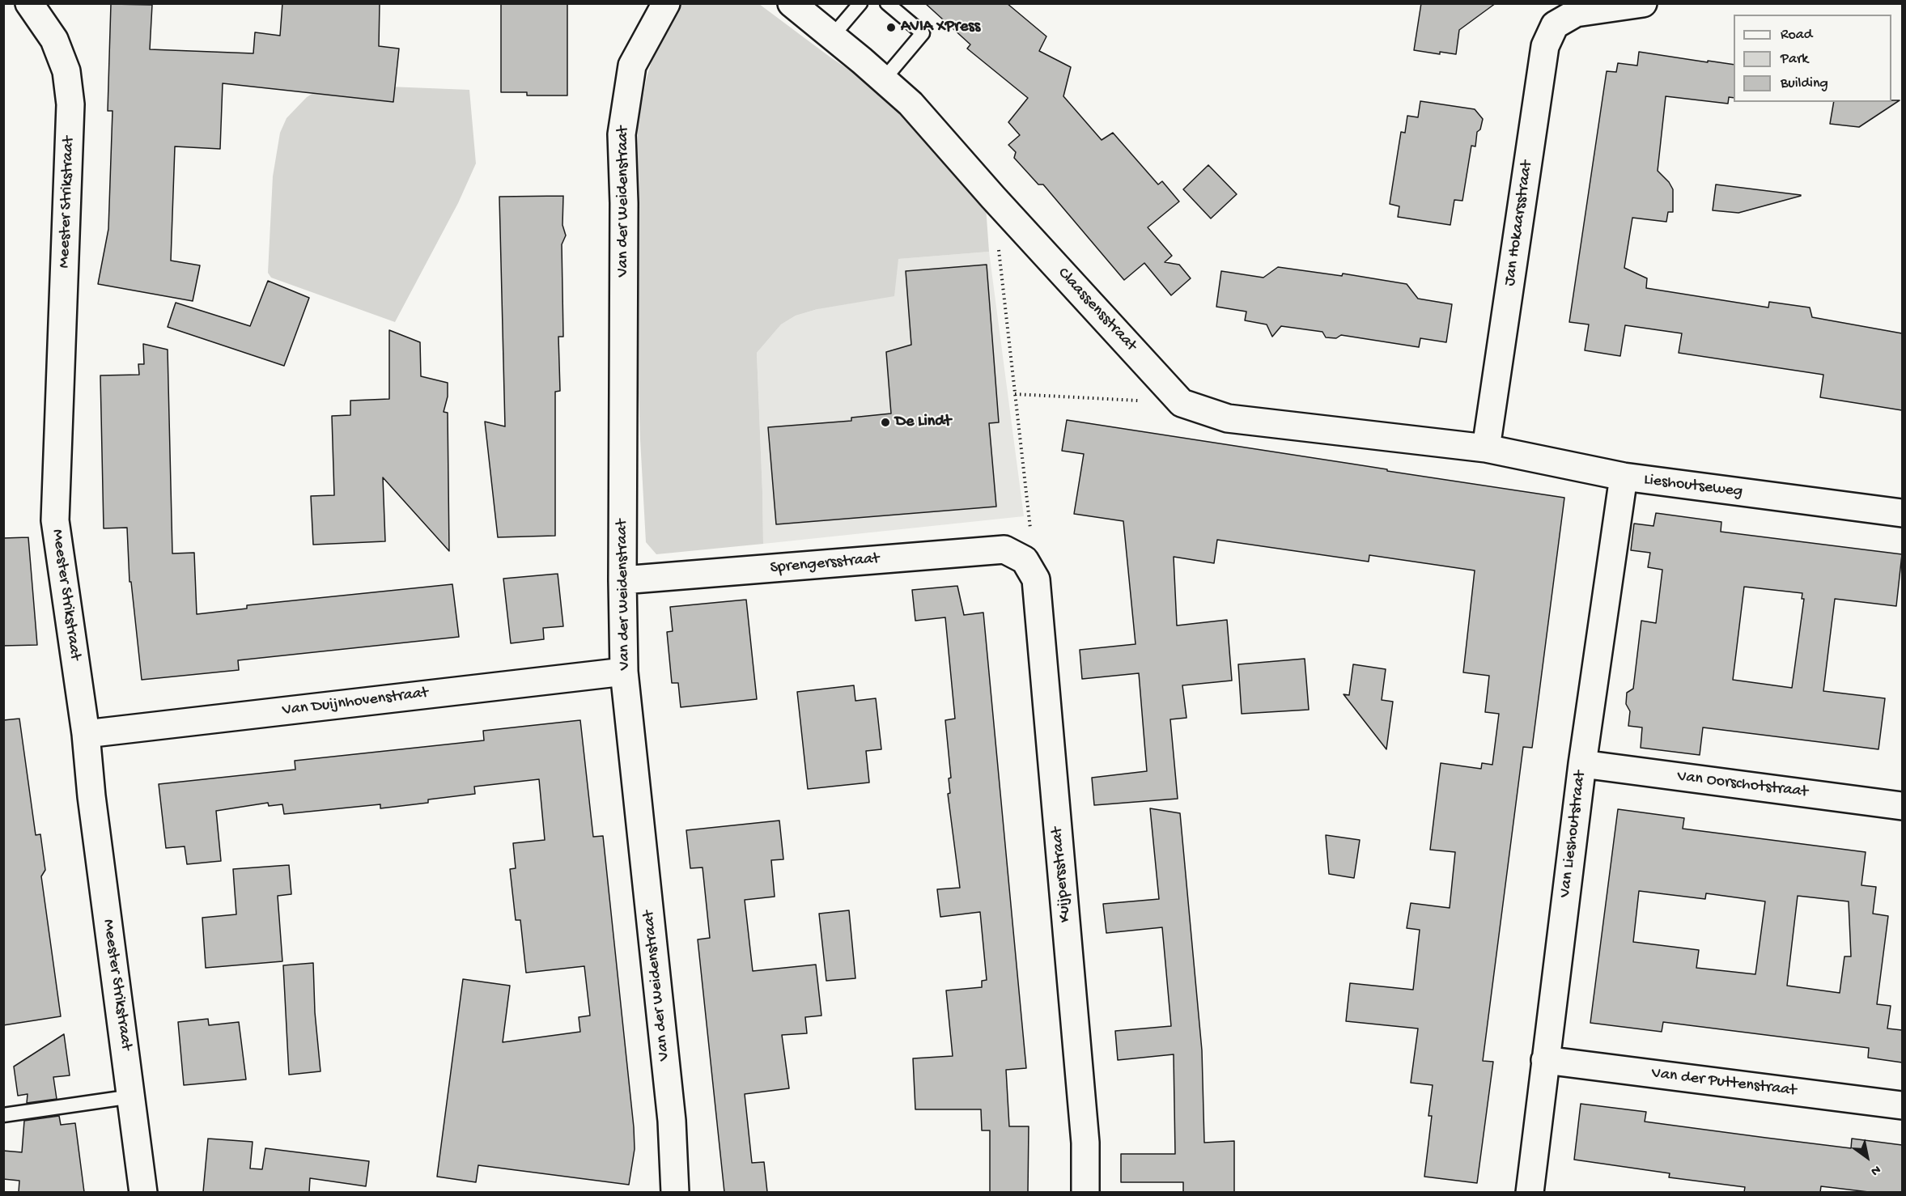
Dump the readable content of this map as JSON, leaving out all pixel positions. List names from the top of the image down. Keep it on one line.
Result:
{"streets":{"street":["Van der Weidenstraat","Meester Strikstraat","Jan Hokaarsstraat","Claassensstraat","Lieshoutseweg","Sprengersstraat","Van Duijnhovenstraat","Van Oorschotstraat","Van Lieshoutstraat","Kuijpersstraat","Van der Puttenstraat"]},"crossings":[["Van der Weidenstraat","Sprengersstraat"],["Van der Weidenstraat","Van Duijnhovenstraat"],["Meester Strikstraat","Van Duijnhovenstraat"],["Jan Hokaarsstraat","Claassensstraat"],["Jan Hokaarsstraat","Lieshoutseweg"],["Claassensstraat","Lieshoutseweg"],["Lieshoutseweg","Van Lieshoutstraat"],["Sprengersstraat","Kuijpersstraat"],["Van Oorschotstraat","Van Lieshoutstraat"],["Van Lieshoutstraat","Van der Puttenstraat"]],"places":["AVIA XPress","De Lindt"],"legend":["Road","Park","Building"],"north":"bottom right"}
